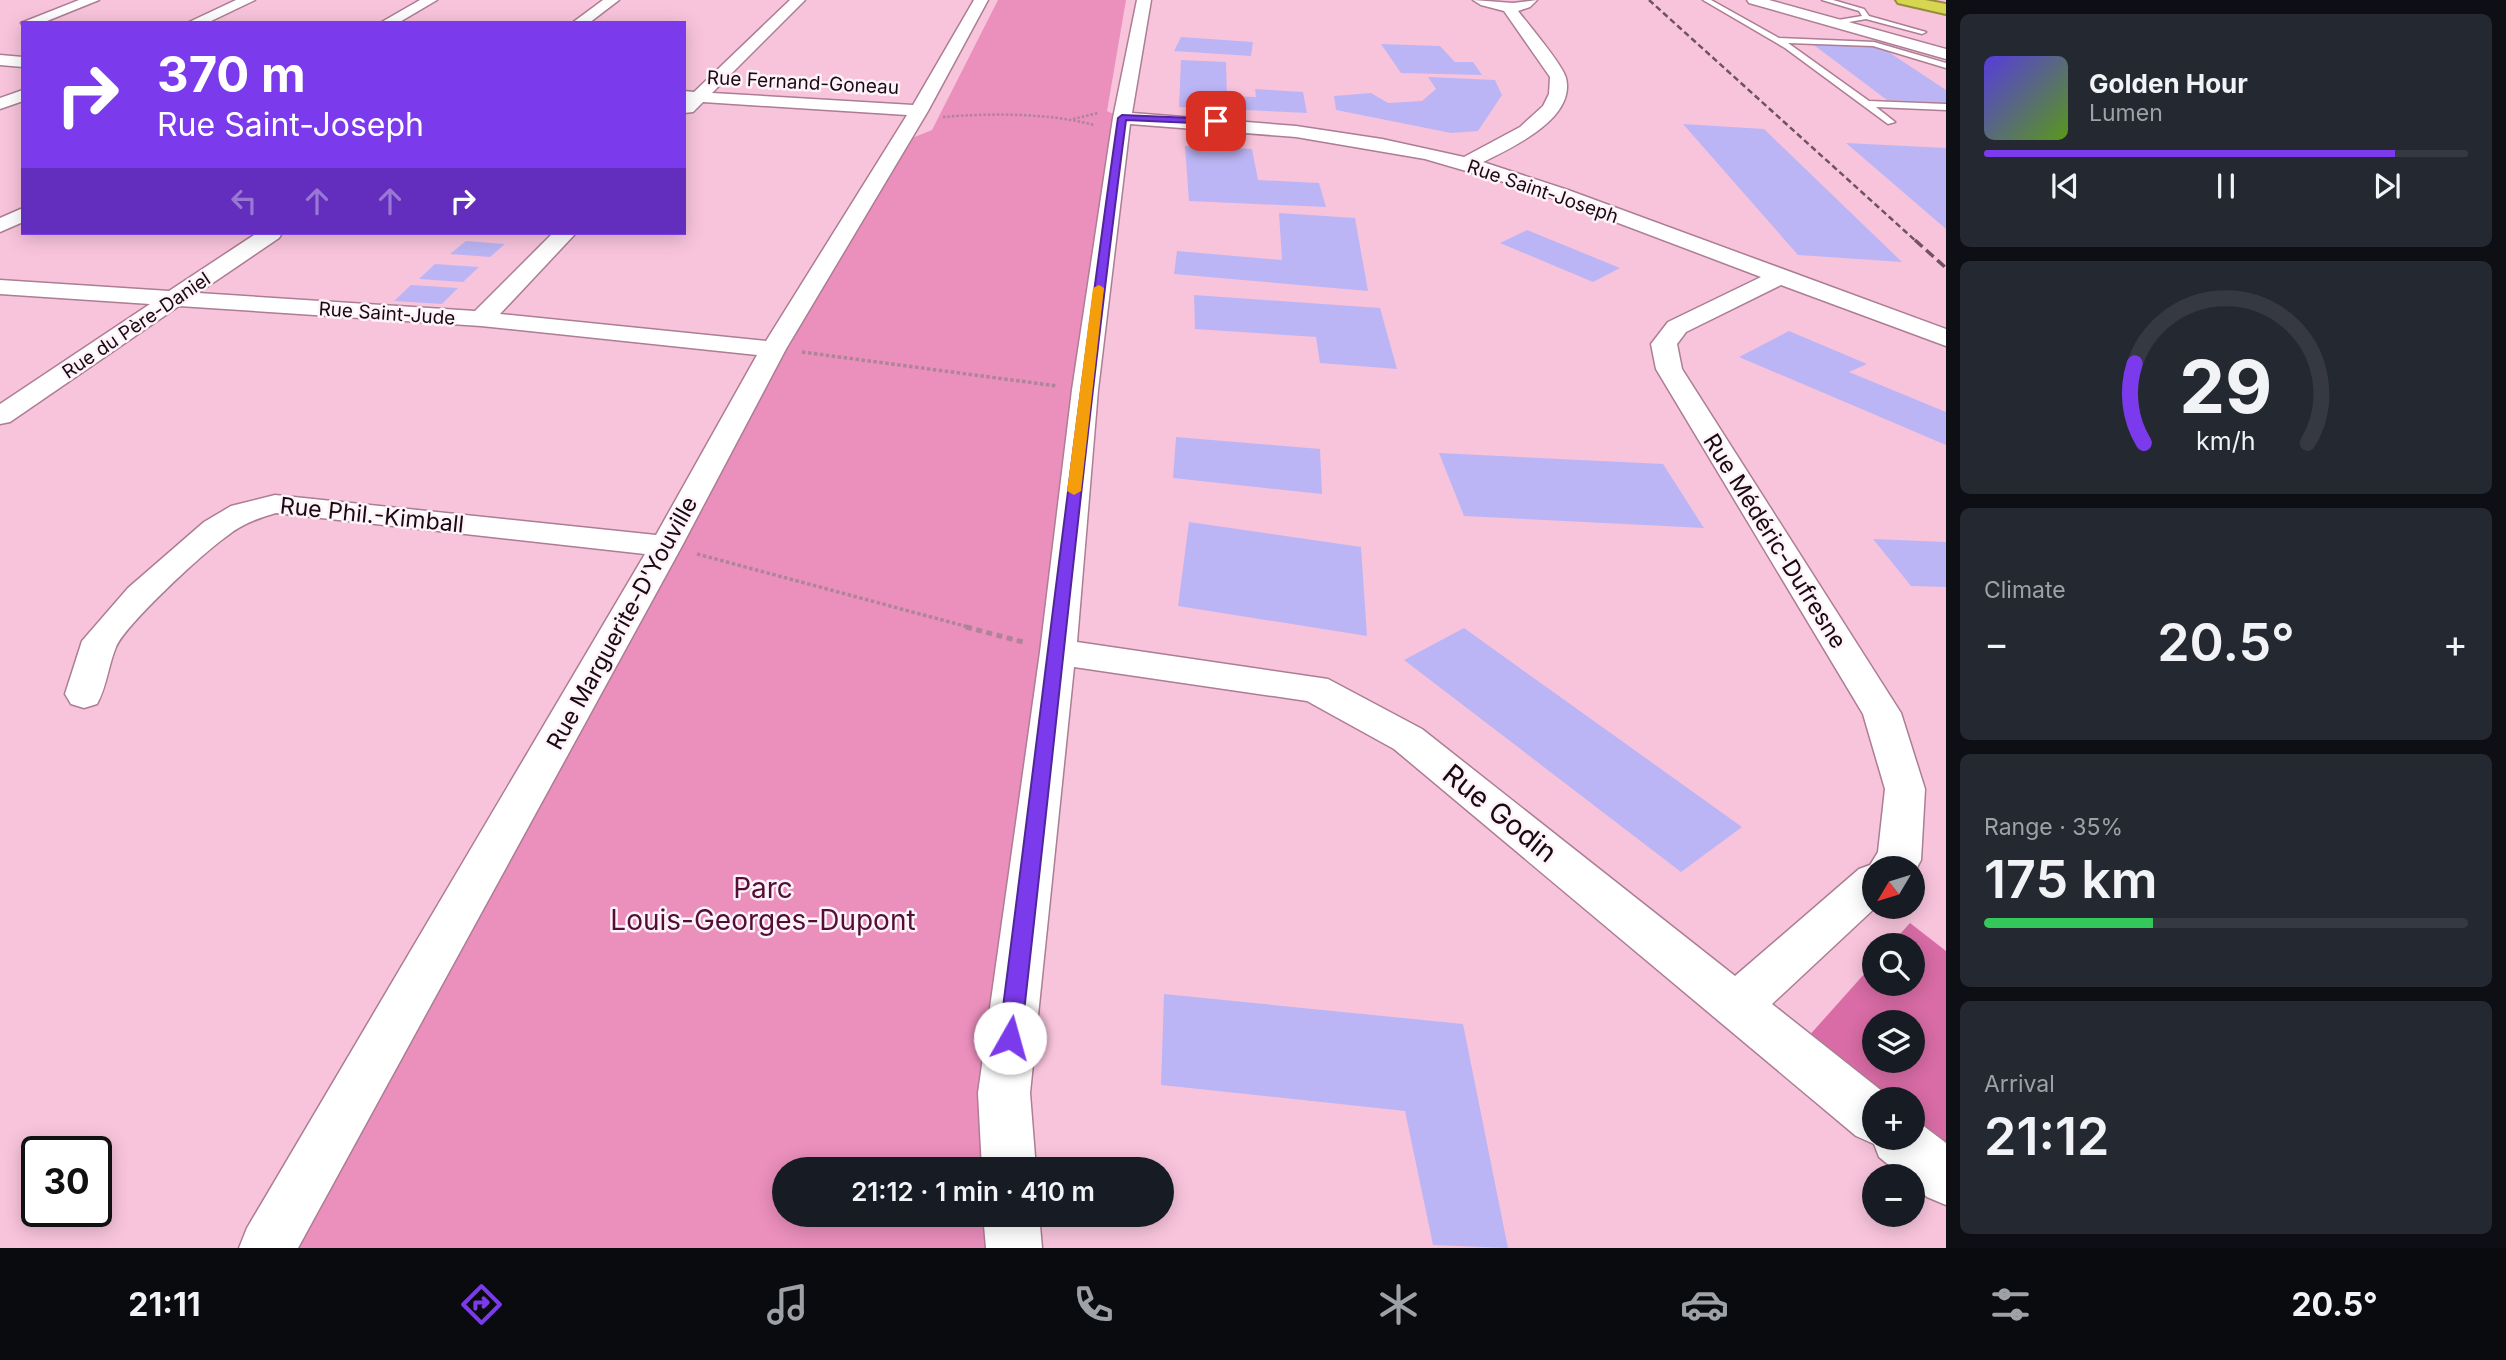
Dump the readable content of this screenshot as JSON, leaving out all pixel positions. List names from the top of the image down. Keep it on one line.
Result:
{"streets":{"street":["Rue Fernand-Goneau","Rue Saint-Joseph","Rue Saint-Jude","Rue du Père-Daniel","Rue Phil.-Kimball","Rue Médéric-Dufresne","Rue Marguerite-D'Youville","Rue Godin"]},"crossings":[["Rue Fernand-Goneau","Rue Marguerite-D'Youville"],["Rue Saint-Joseph","Rue Médéric-Dufresne"],["Rue Saint-Jude","Rue du Père-Daniel"],["Rue Saint-Jude","Rue Marguerite-D'Youville"],["Rue Phil.-Kimball","Rue Marguerite-D'Youville"]],"parks":["Parc Louis-Georges-Dupont"],"north":"bottom left","page":{"turn":["370 m","Rue Saint-Joseph"],"song":["Golden Hour","Lumen"],"tile":["Climate",["Range · 35%","175 km"],["Arrival","21:12"]],"heat":["−","20.5°","+"],"map_buttons":["+","−"],"limit":"30","trip":"21:12 · 1 min · 410 m","tabs":["21:11","20.5°"],"gauge":["29","km/h"]}}
